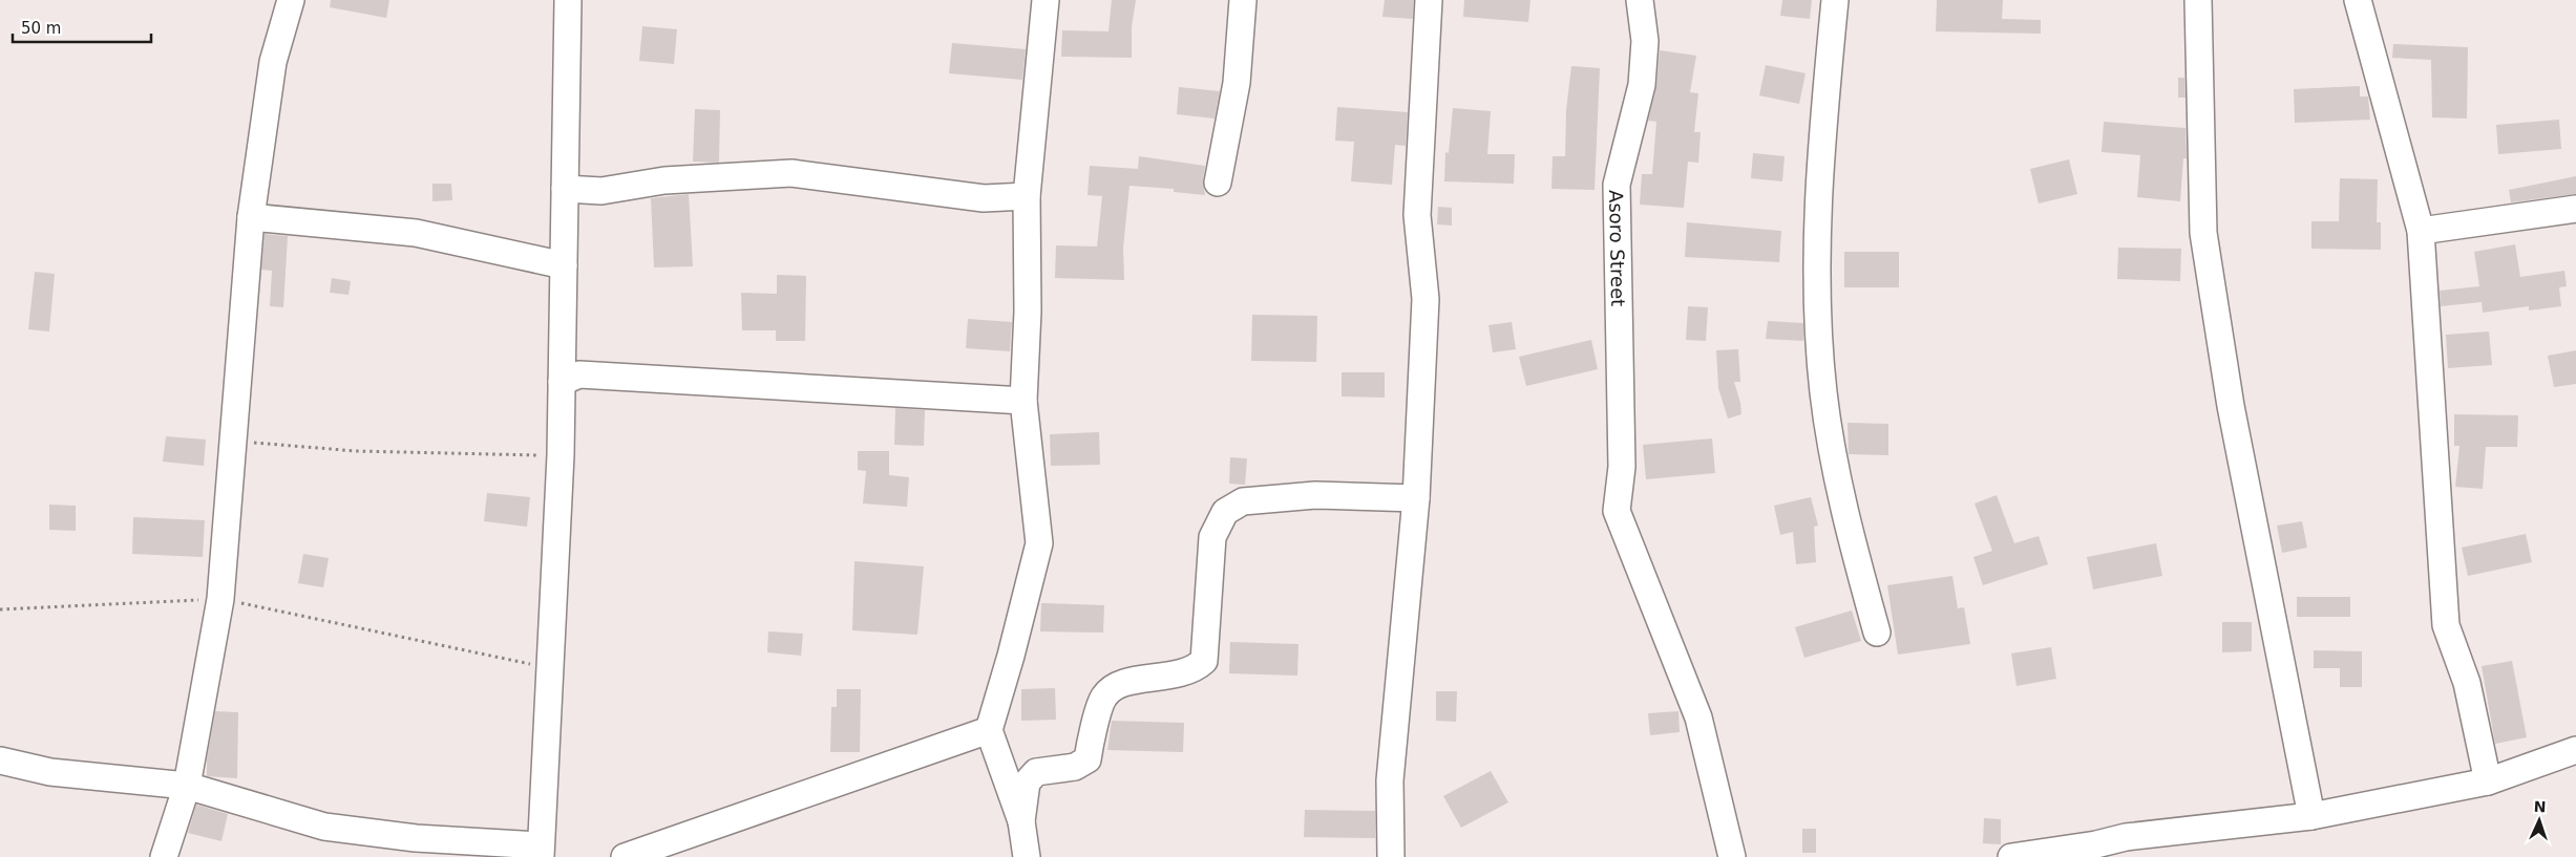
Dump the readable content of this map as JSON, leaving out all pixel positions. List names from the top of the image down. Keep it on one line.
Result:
{"streets":{"street":["Asoro Street"]},"scale_bar":"50 m","north":"top"}
